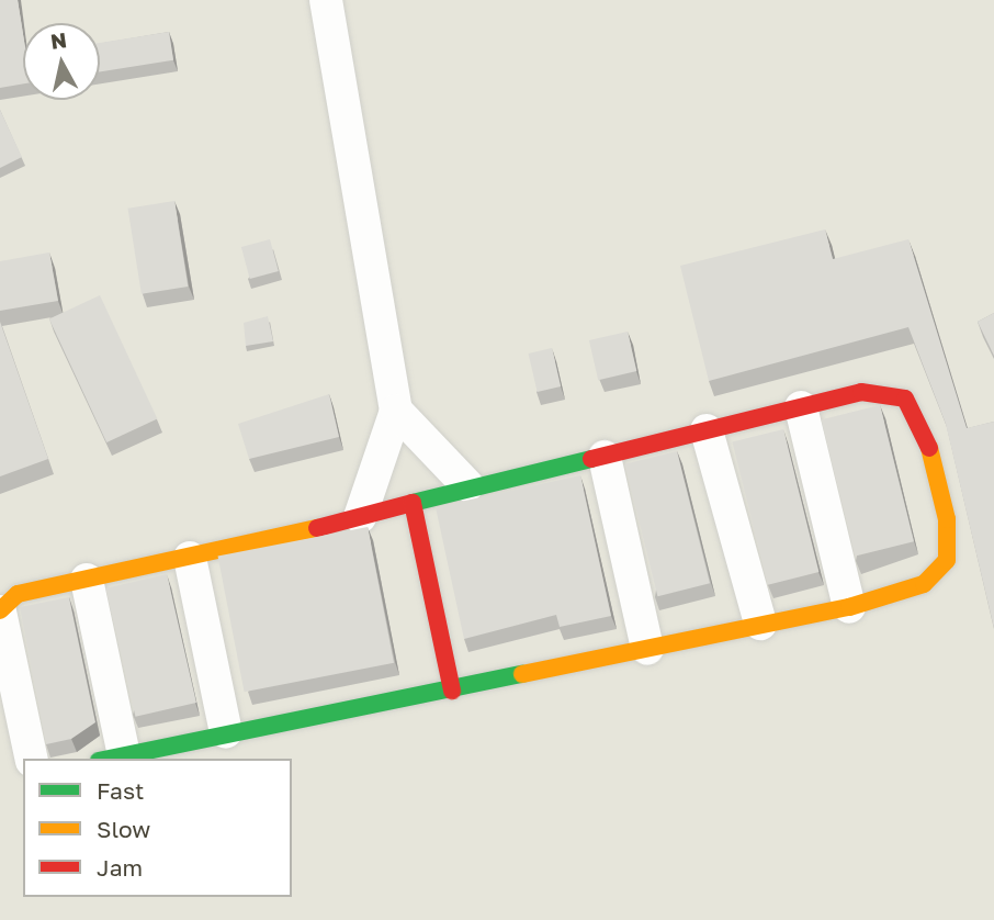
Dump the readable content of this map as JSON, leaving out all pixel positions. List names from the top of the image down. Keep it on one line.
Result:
{"legend":["Fast","Slow","Jam"],"north":"top"}
